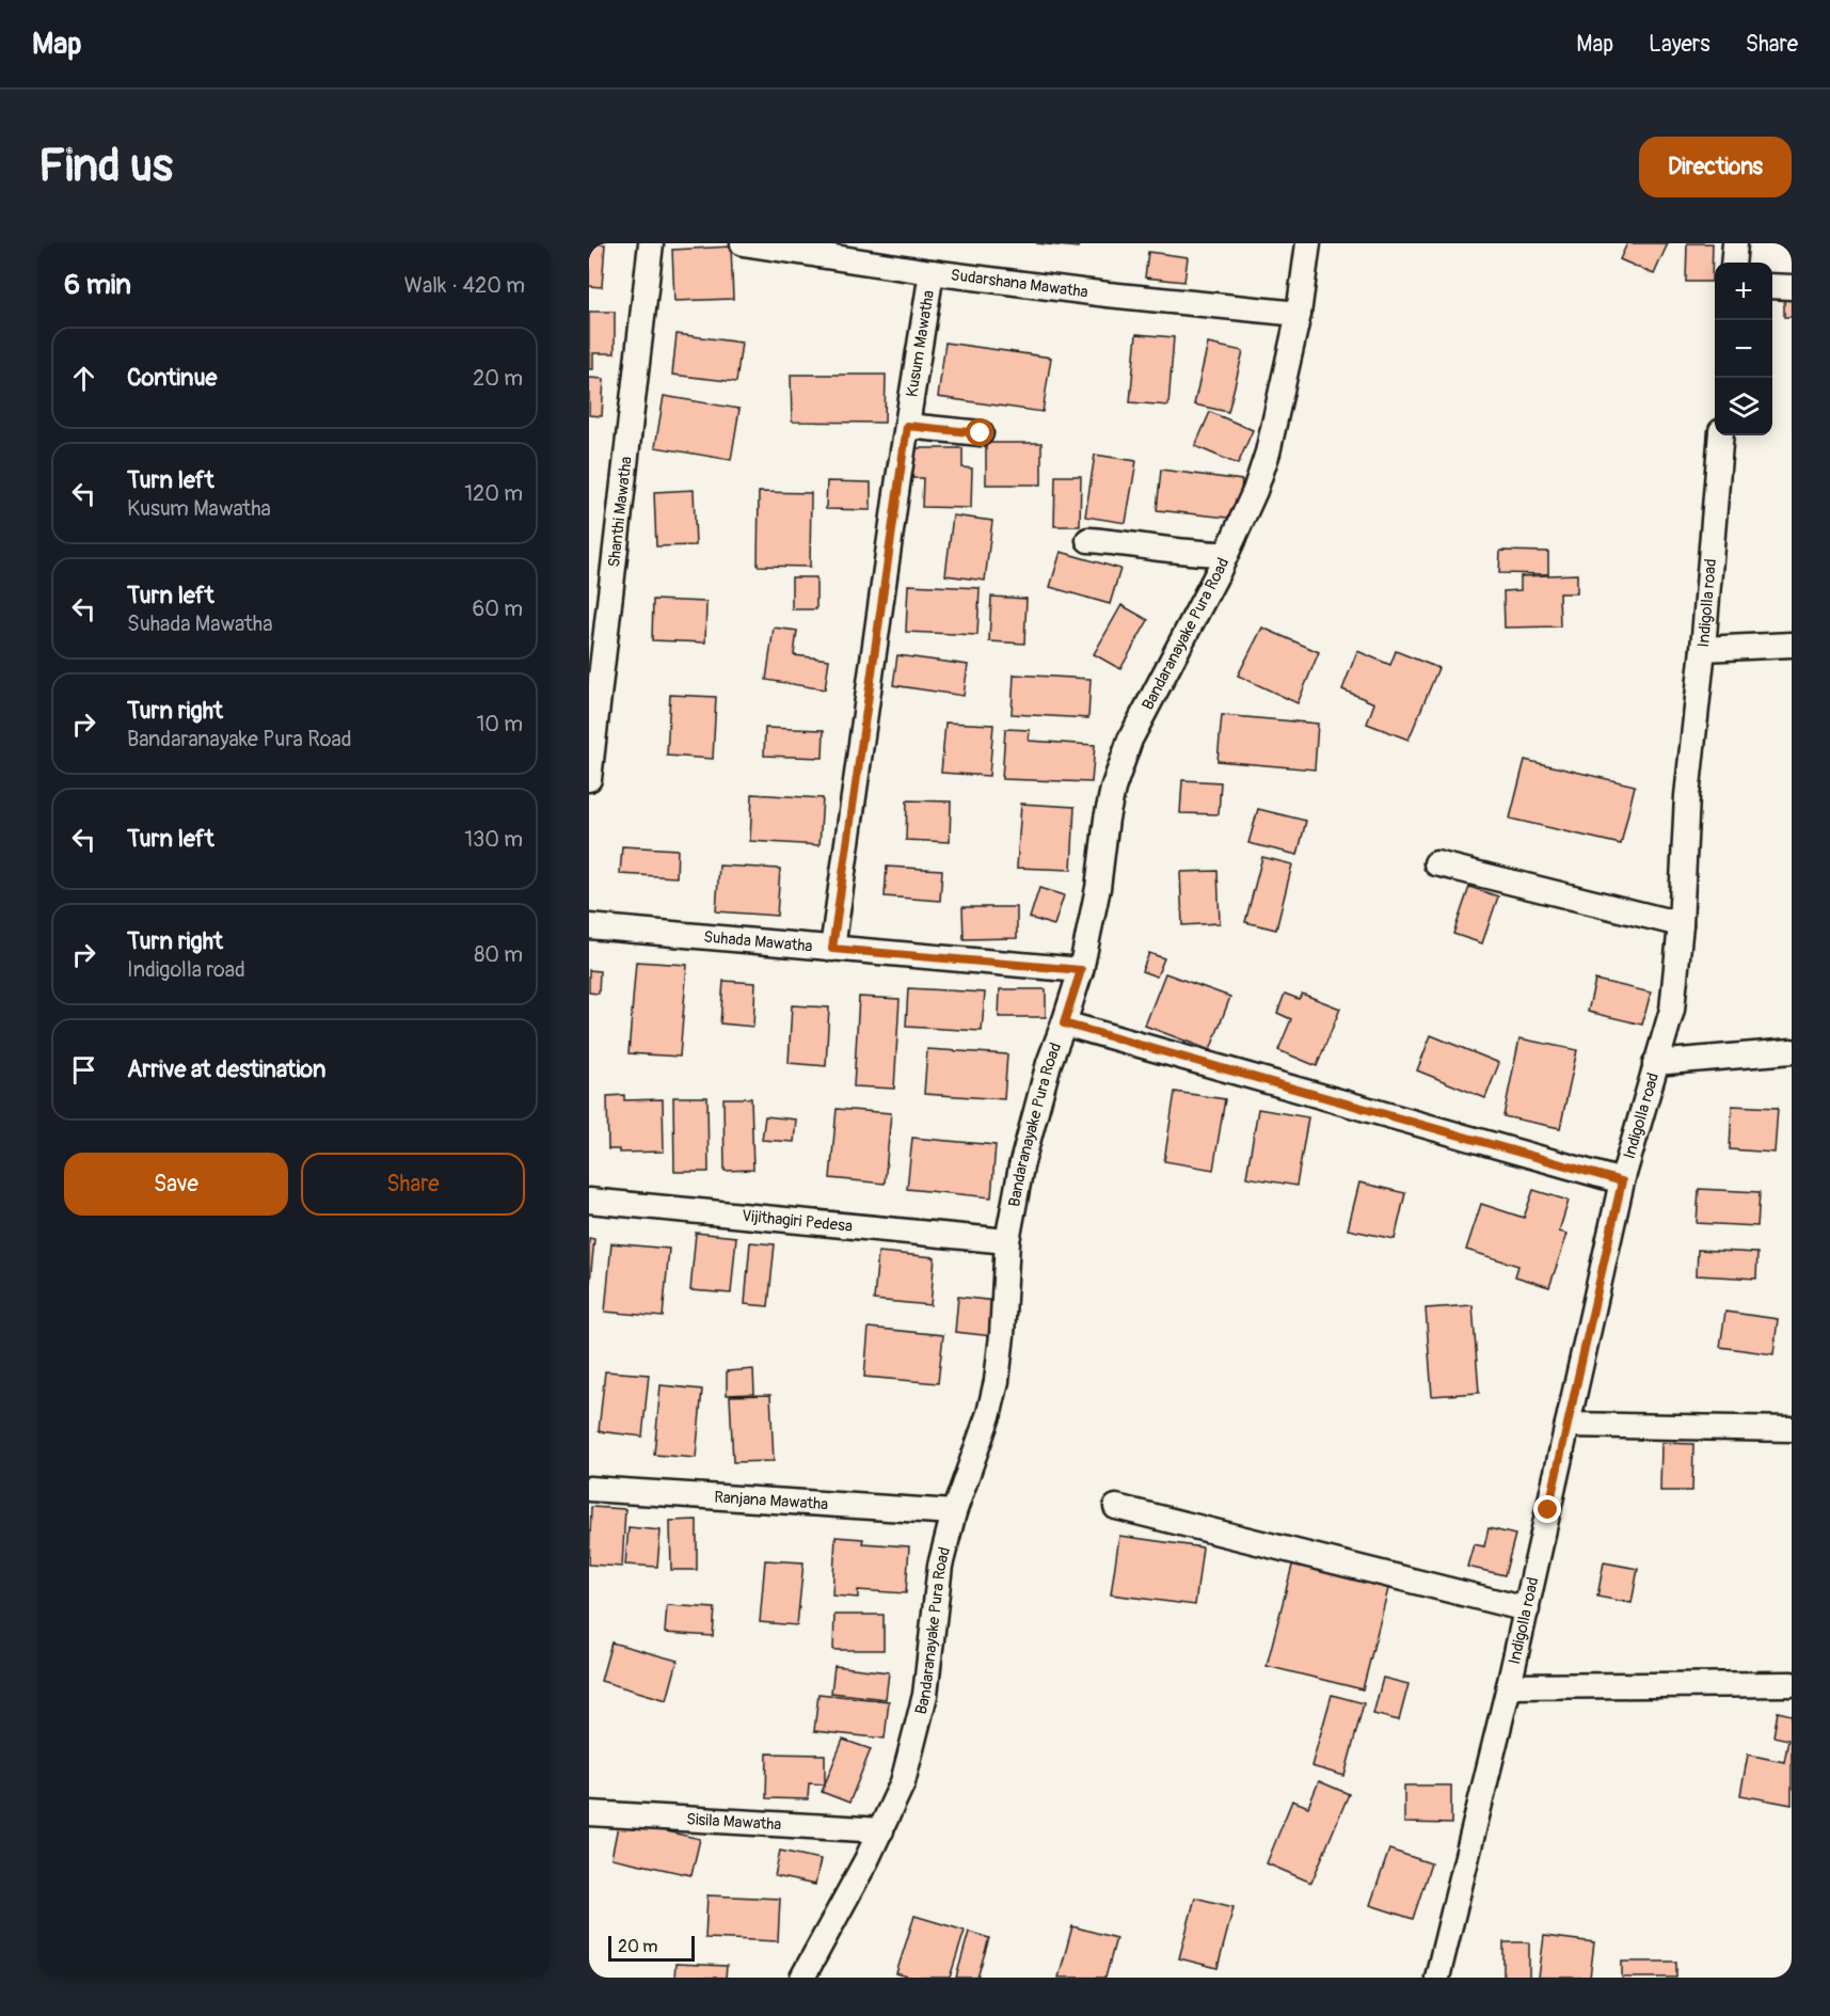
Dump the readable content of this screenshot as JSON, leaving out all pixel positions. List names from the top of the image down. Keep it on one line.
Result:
{"streets":{"street":["Sudarshana Mawatha","Kusum Mawatha","Shanthi Mawatha","Indigolla road","Bandaranayake Pura Road","Suhada Mawatha","Vijithagiri Pedesa","Ranjana Mawatha","Sisila Mawatha"]},"crossings":[["Sudarshana Mawatha","Kusum Mawatha"],["Sudarshana Mawatha","Bandaranayake Pura Road"],["Kusum Mawatha","Suhada Mawatha"],["Bandaranayake Pura Road","Suhada Mawatha"],["Bandaranayake Pura Road","Vijithagiri Pedesa"],["Bandaranayake Pura Road","Ranjana Mawatha"],["Bandaranayake Pura Road","Sisila Mawatha"]],"scale_bar":"20 m","page":{"header":"Map","nav":["Map","Layers","Share"],"buttons":["Directions",["Save","Share"]],"title":"Find us","heading":["6 min","Walk · 420 m"],"map_buttons":["+","−"],"list":[["Continue","20 m"],["Turn left","Kusum Mawatha","120 m"],["Turn left","Suhada Mawatha","60 m"],["Turn right","Bandaranayake Pura Road","10 m"],["Turn left","130 m"],["Turn right","Indigolla road","80 m"],"Arrive at destination"],"scale":"20 m"}}
